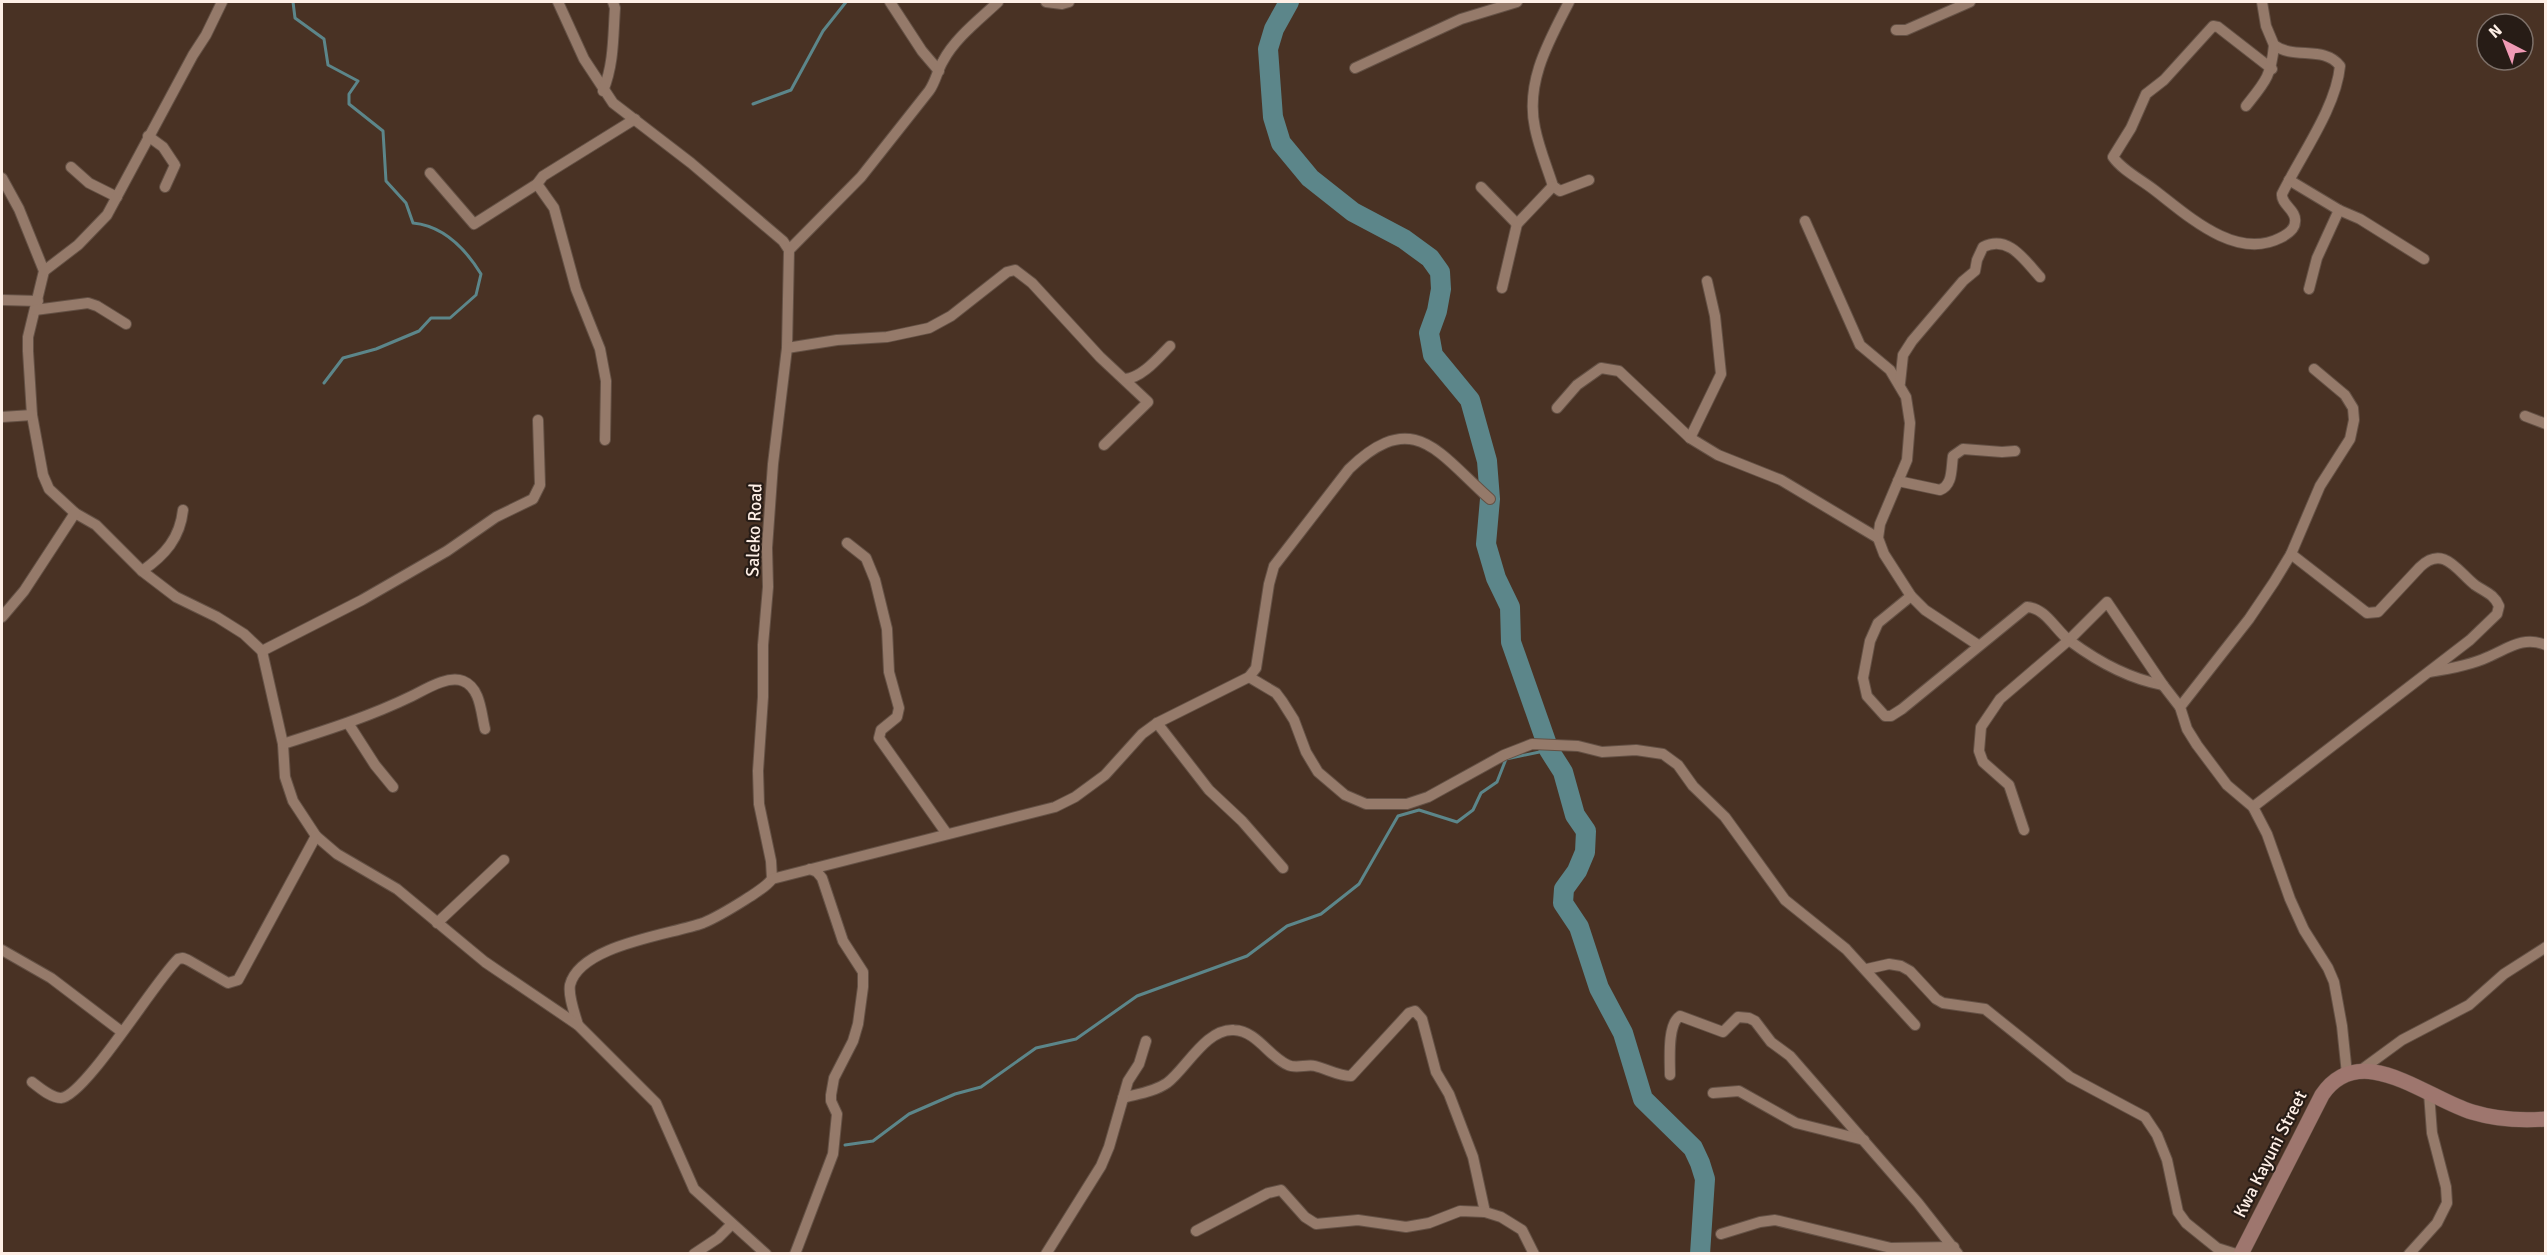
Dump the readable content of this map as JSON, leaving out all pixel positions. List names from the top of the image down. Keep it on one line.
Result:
{"streets":{"street":["Saleko Road","Kwa Kayuni Street"]},"north":"top left"}
